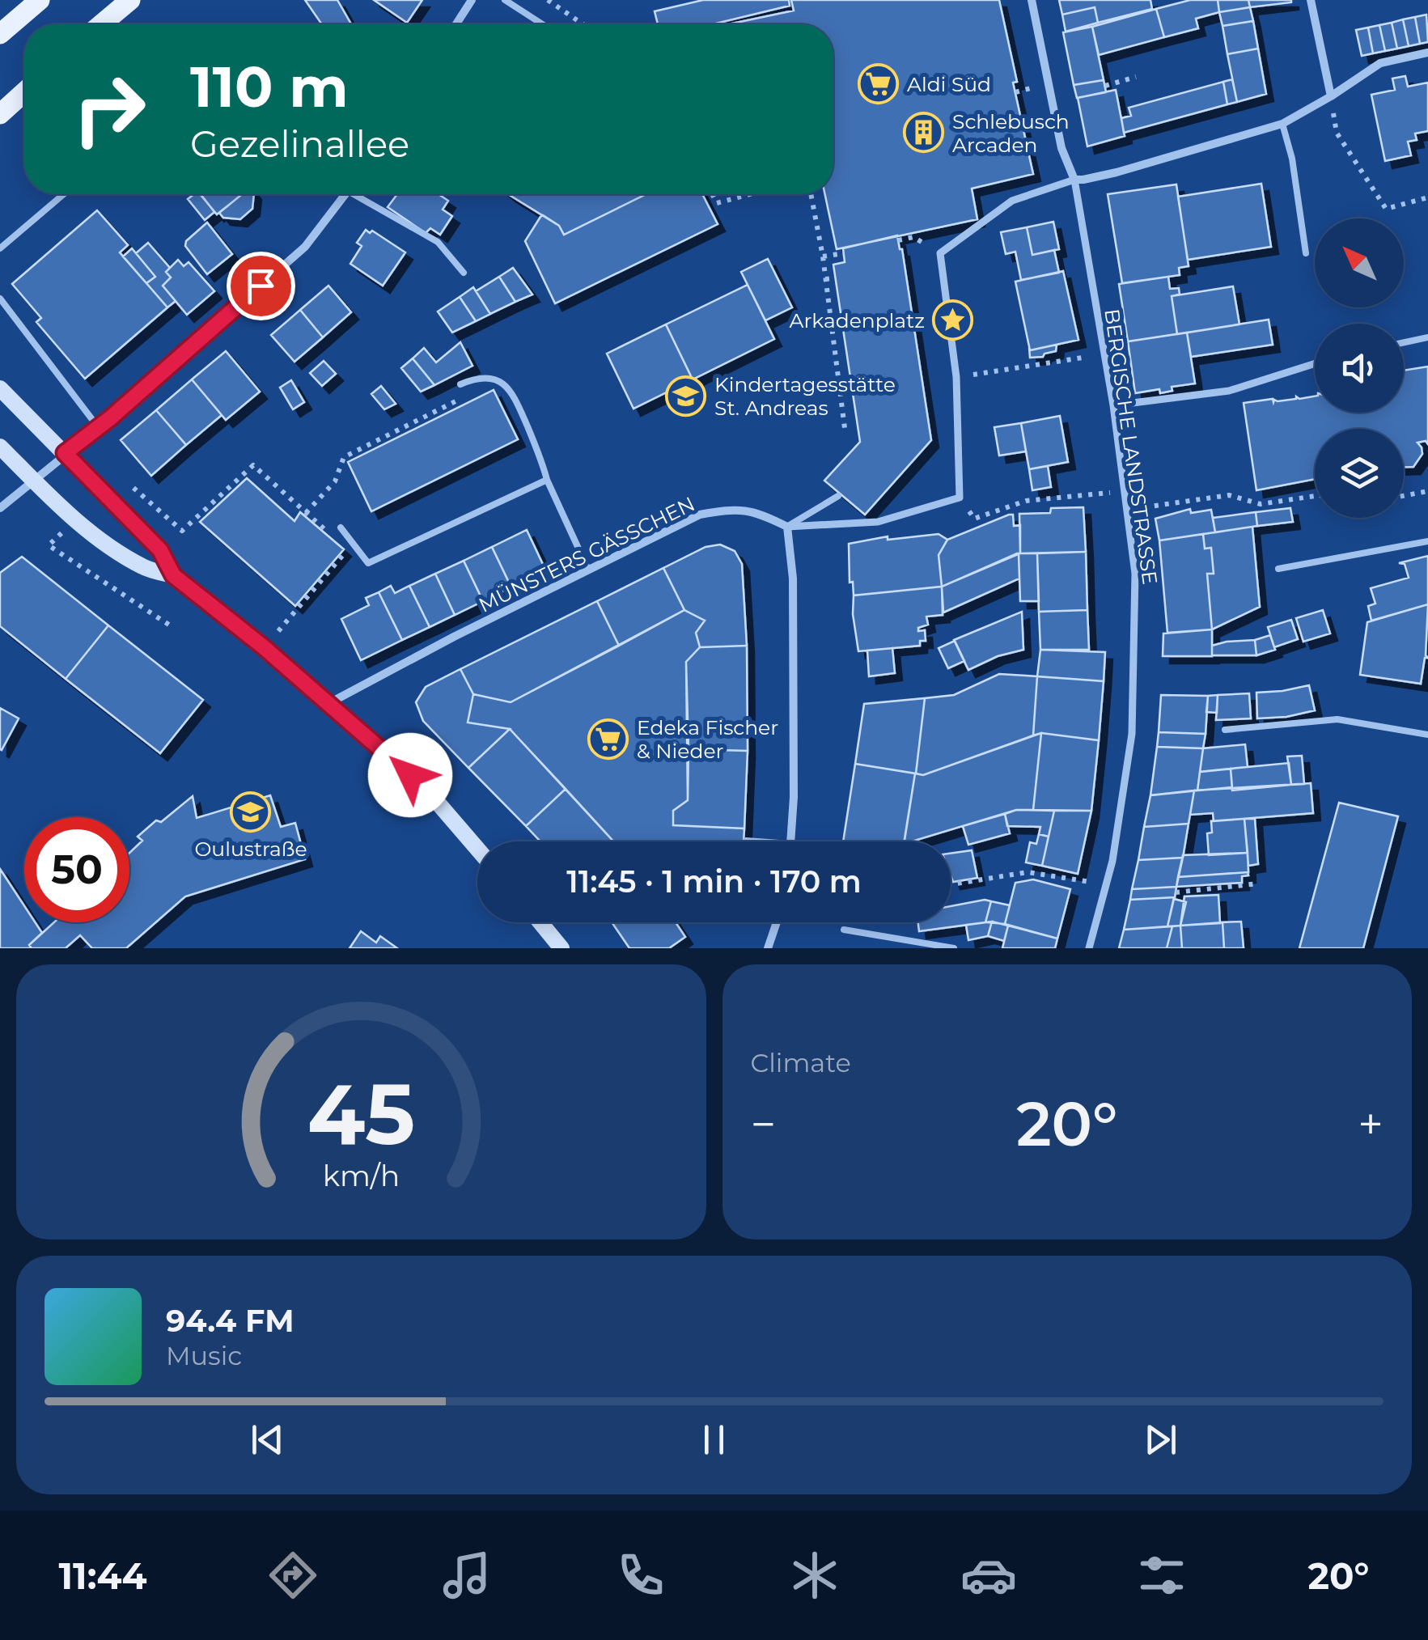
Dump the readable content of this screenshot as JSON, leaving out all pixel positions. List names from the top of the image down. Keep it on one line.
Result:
{"streets":{"street":["BERGISCHE LANDSTRASSE","MÜNSTERS GÄSSCHEN"]},"places":{"supermarket":["Aldi Süd","Edeka Fischer & Nieder"],"building":["Schlebusch Arcaden"],"place":["Arkadenplatz"],"school or university":["Kindertagesstätte St. Andreas","Oulustraße"]},"north":"top left","page":{"turn":["110 m","Gezelinallee"],"limit":"50","trip":"11:45 · 1 min · 170 m","tile":"Climate","heat":["−","20°","+"],"song":["94.4 FM","Music"],"tabs":["11:44","20°"],"gauge":["45","km/h"]}}
